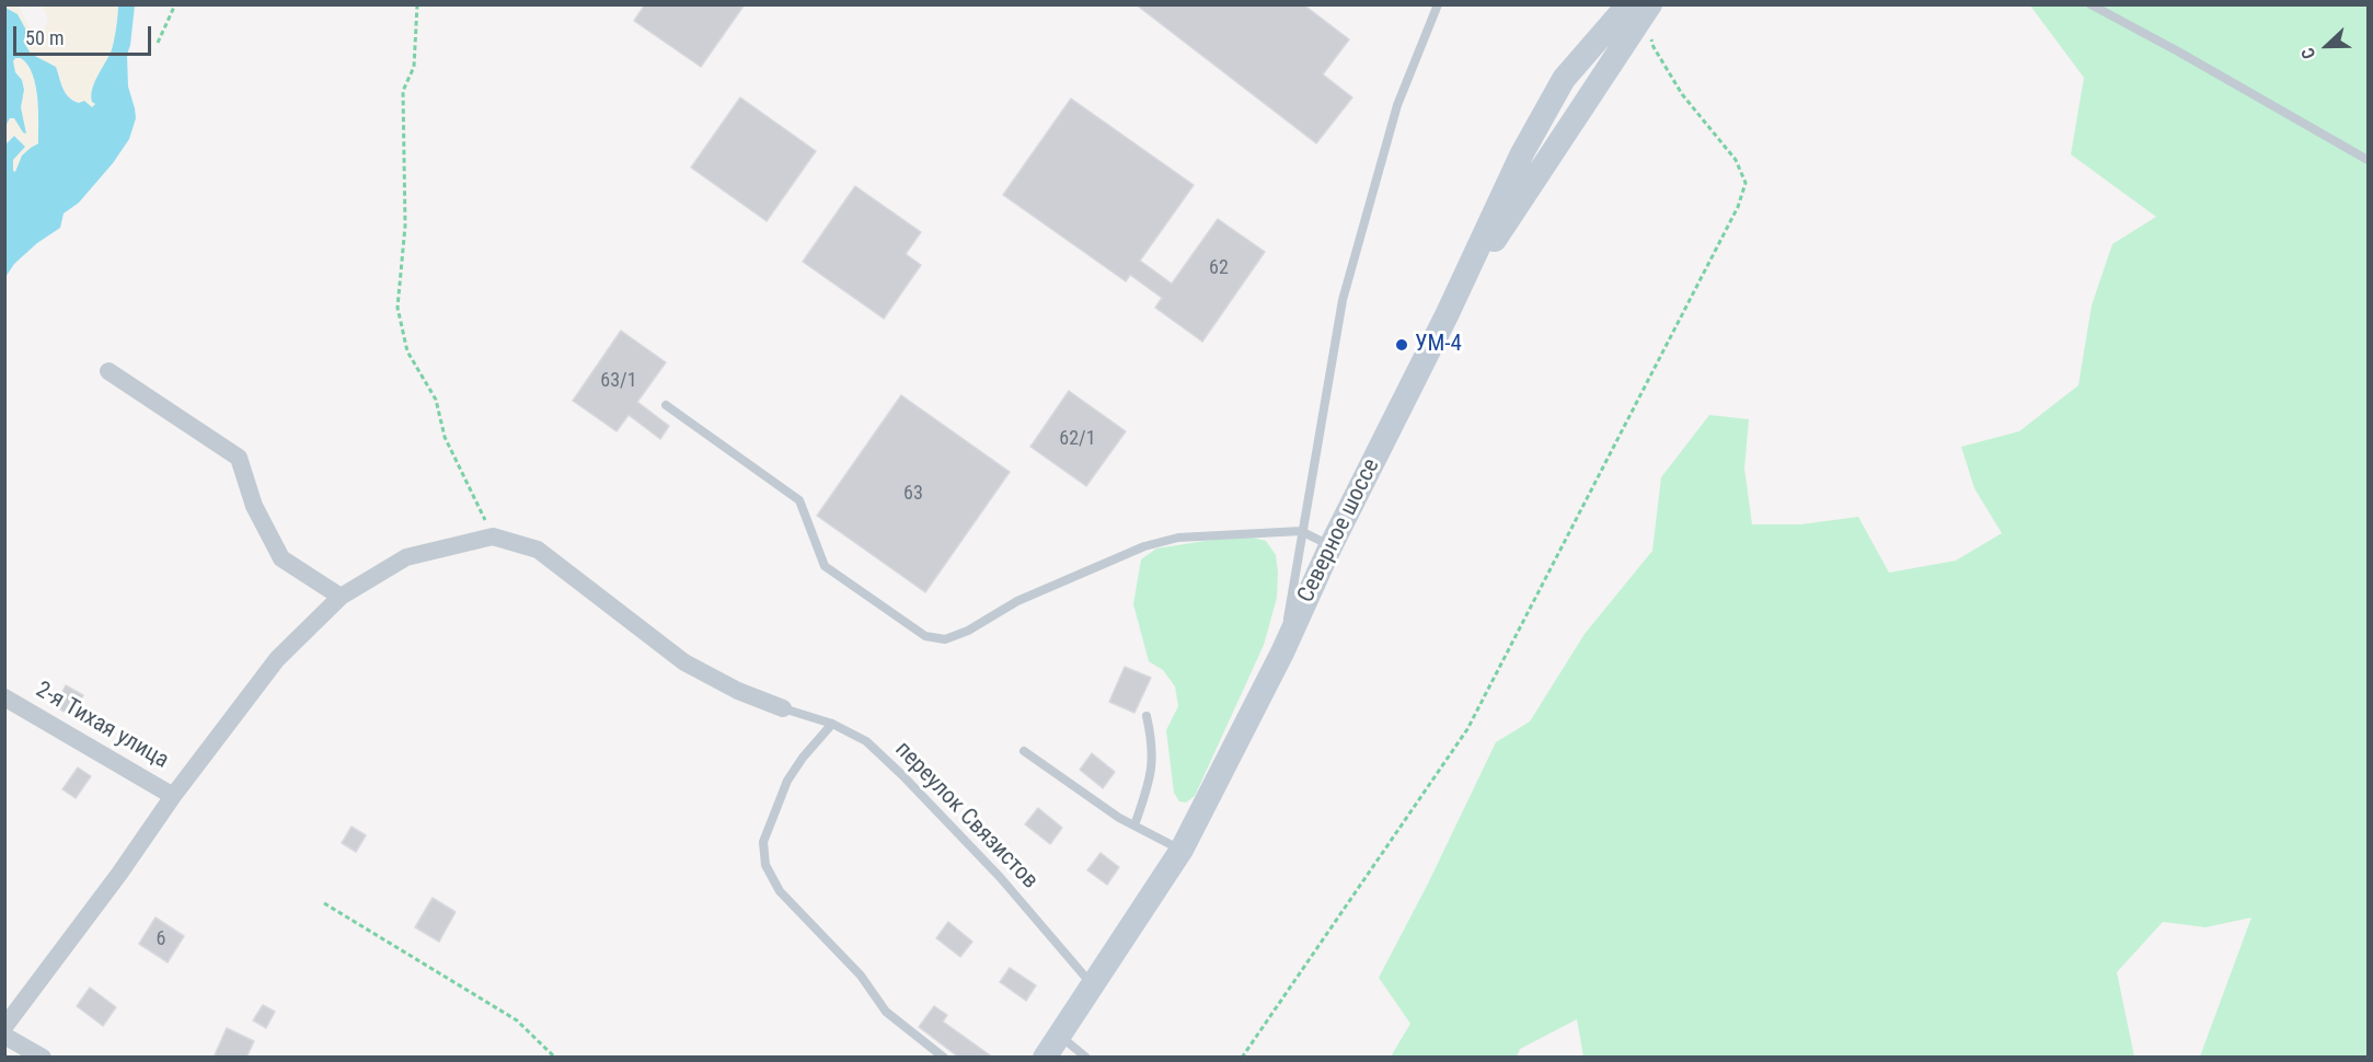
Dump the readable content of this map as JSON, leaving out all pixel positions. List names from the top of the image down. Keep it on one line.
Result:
{"streets":{"main road":["Северное шоссе"],"street":["2-я Тихая улица"],"lane":["переулок Связистов"]},"crossings":[["Северное шоссе","переулок Связистов"]],"places":["УМ-4"],"house_numbers":["62","63/1","62/1","63","6"],"scale_bar":"50 m","north":"left"}
